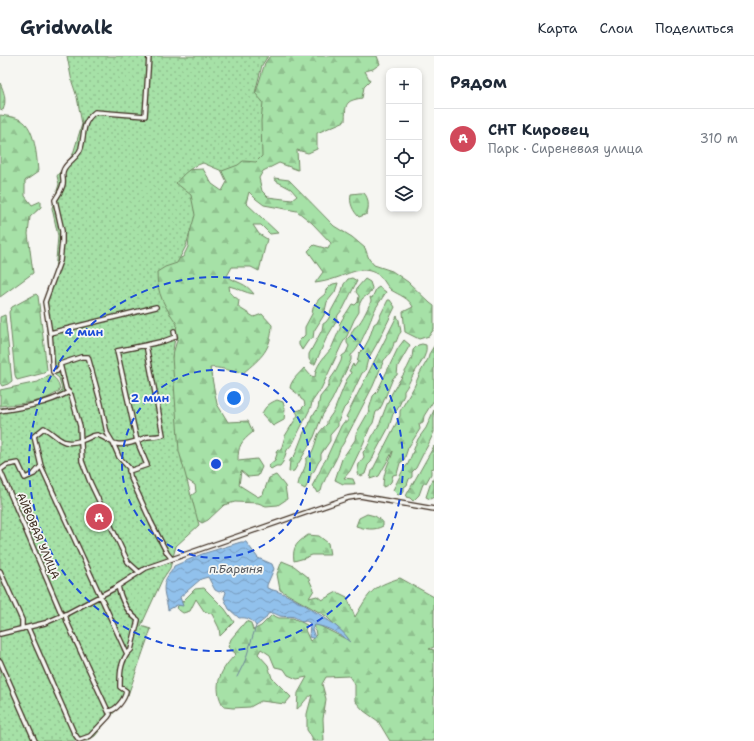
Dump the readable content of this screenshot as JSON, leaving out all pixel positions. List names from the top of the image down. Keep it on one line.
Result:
{"streets":{"street":["АЙВОВАЯ УЛИЦА"]},"water":["п.Барыня"],"page":{"header":"Gridwalk","nav":["Карта","Слои","Поделиться"],"heading":"Рядом","map_buttons":["+","−"],"list":[{"mark":"A","name":"СНТ Кировец","note":"Парк · Сиреневая улица","value":"310 m"}],"pins":"A"},"rings":["4 мин","2 мин"]}
